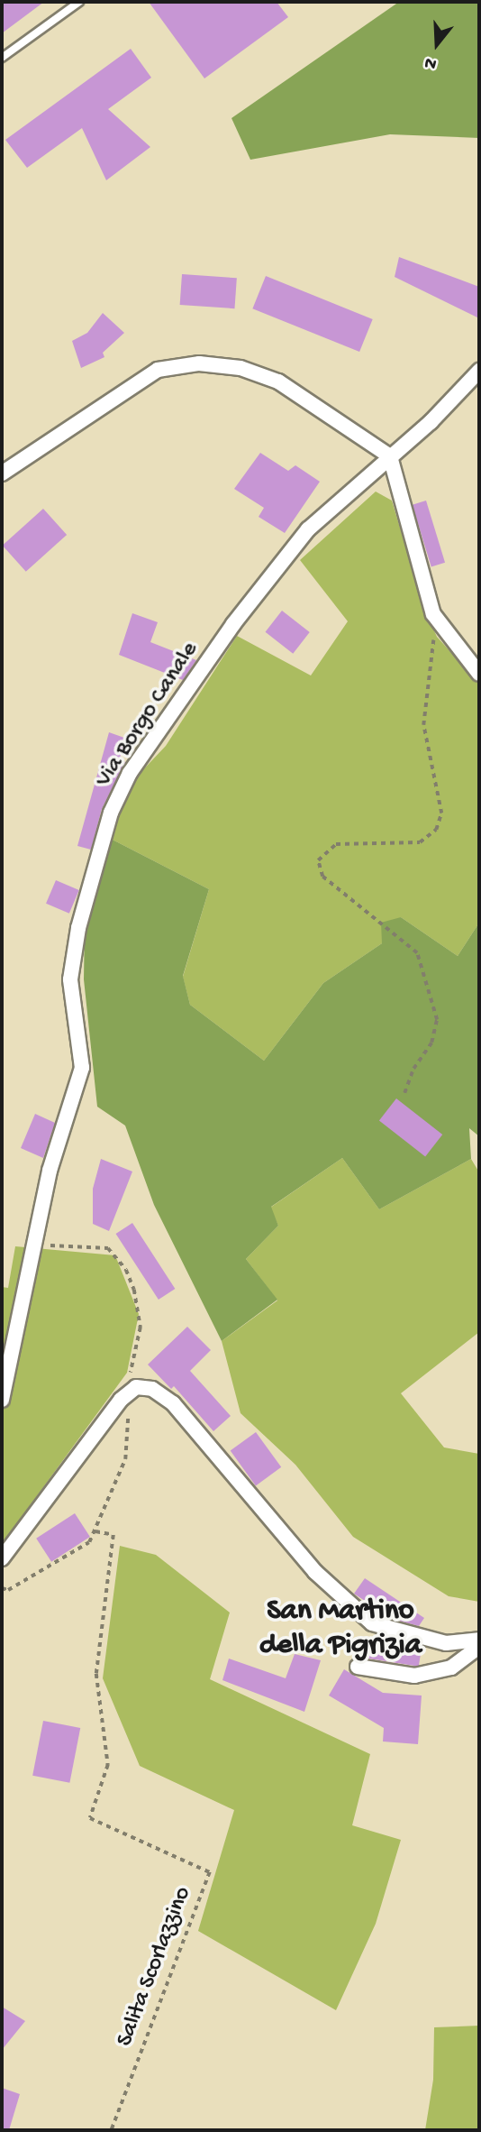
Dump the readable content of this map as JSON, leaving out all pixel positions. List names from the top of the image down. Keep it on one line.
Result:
{"streets":{"street":["Via Borgo Canale"],"path":["Salita Scorlazzino"]},"districts":["San Martino della Pigrizia"],"north":"bottom"}
